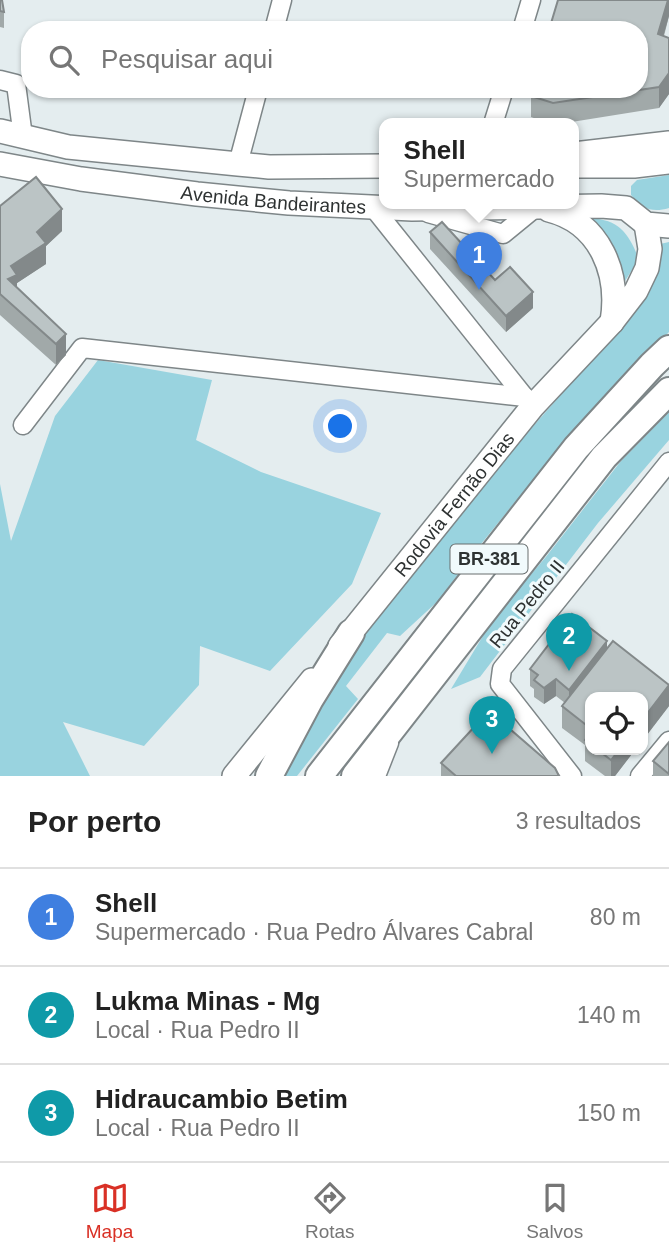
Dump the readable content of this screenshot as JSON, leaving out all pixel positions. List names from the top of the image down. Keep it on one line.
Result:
{"streets":{"highway":["BR-381"],"main road":["Avenida Bandeirantes","Rodovia Fernão Dias"],"street":["Rua Pedro II"]},"crossings":[["Rodovia Fernão Dias","BR-381"]],"page":{"search":"Pesquisar aqui","popup":["Shell","Supermercado"],"pins":["1","2","3"],"heading":["Por perto","3 resultados"],"list":[{"mark":"1","name":"Shell","note":"Supermercado · Rua Pedro Álvares Cabral","value":"80 m"},{"mark":"2","name":"Lukma Minas - Mg","note":"Local · Rua Pedro II","value":"140 m"},{"mark":"3","name":"Hidraucambio Betim","note":"Local · Rua Pedro II","value":"150 m"}],"nav":["Mapa","Rotas","Salvos"]}}
